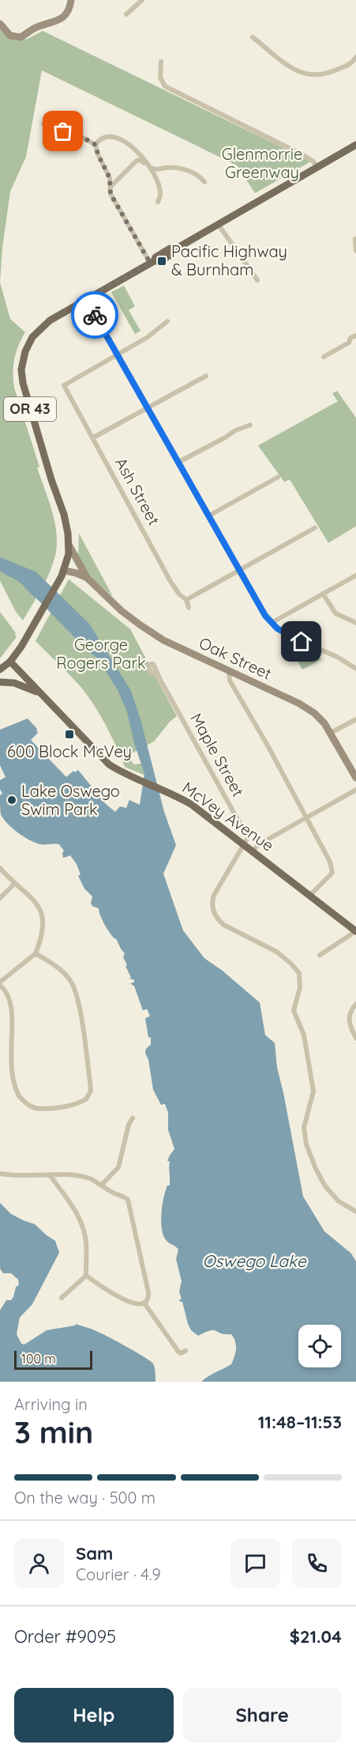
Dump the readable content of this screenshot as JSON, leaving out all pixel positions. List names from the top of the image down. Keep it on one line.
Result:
{"streets":{"main road":["OR 43","McVey Avenue"],"street":["Ash Street","Oak Street","Maple Street"]},"crossings":[["OR 43","Oak Street"],["OR 43","McVey Avenue"],["Maple Street","McVey Avenue"]],"water":["Oswego Lake"],"parks":["Glenmorrie Greenway","George Rogers Park"],"places":{"transit":["Pacific Highway & Burnham","600 Block McVey"],"other":["Lake Oswego Swim Park"]},"scale_bar":"100 m","page":{"scale":"100 m","heading":["3 min","Arriving in","11:48–11:53"],"panel":["Sam","Courier · 4.9","Order #9095","$21.04"],"bar":"On the way · 500 m","buttons":["Help","Share"]}}
